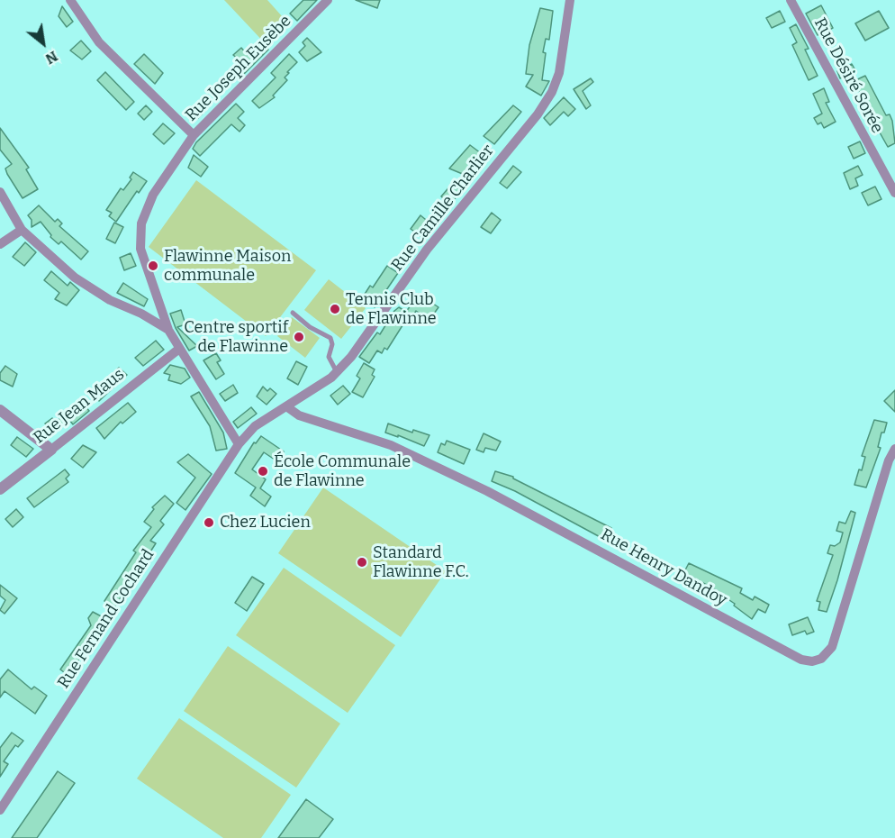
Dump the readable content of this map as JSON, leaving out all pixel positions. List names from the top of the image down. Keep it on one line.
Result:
{"streets":{"street":["Rue Joseph Eusèbe","Rue Désiré Sorée","Rue Camille Charlier","Rue Jean Maus","Rue Henry Dandoy","Rue Fernand Cochard"]},"crossings":[["Rue Joseph Eusèbe","Rue Camille Charlier"],["Rue Joseph Eusèbe","Rue Jean Maus"],["Rue Joseph Eusèbe","Rue Fernand Cochard"],["Rue Camille Charlier","Rue Henry Dandoy"],["Rue Camille Charlier","Rue Fernand Cochard"]],"places":["Flawinne Maison communale","Tennis Club de Flawinne","Centre sportif de Flawinne","École Communale de Flawinne","Chez Lucien","Standard Flawinne F.C."],"north":"bottom right"}
